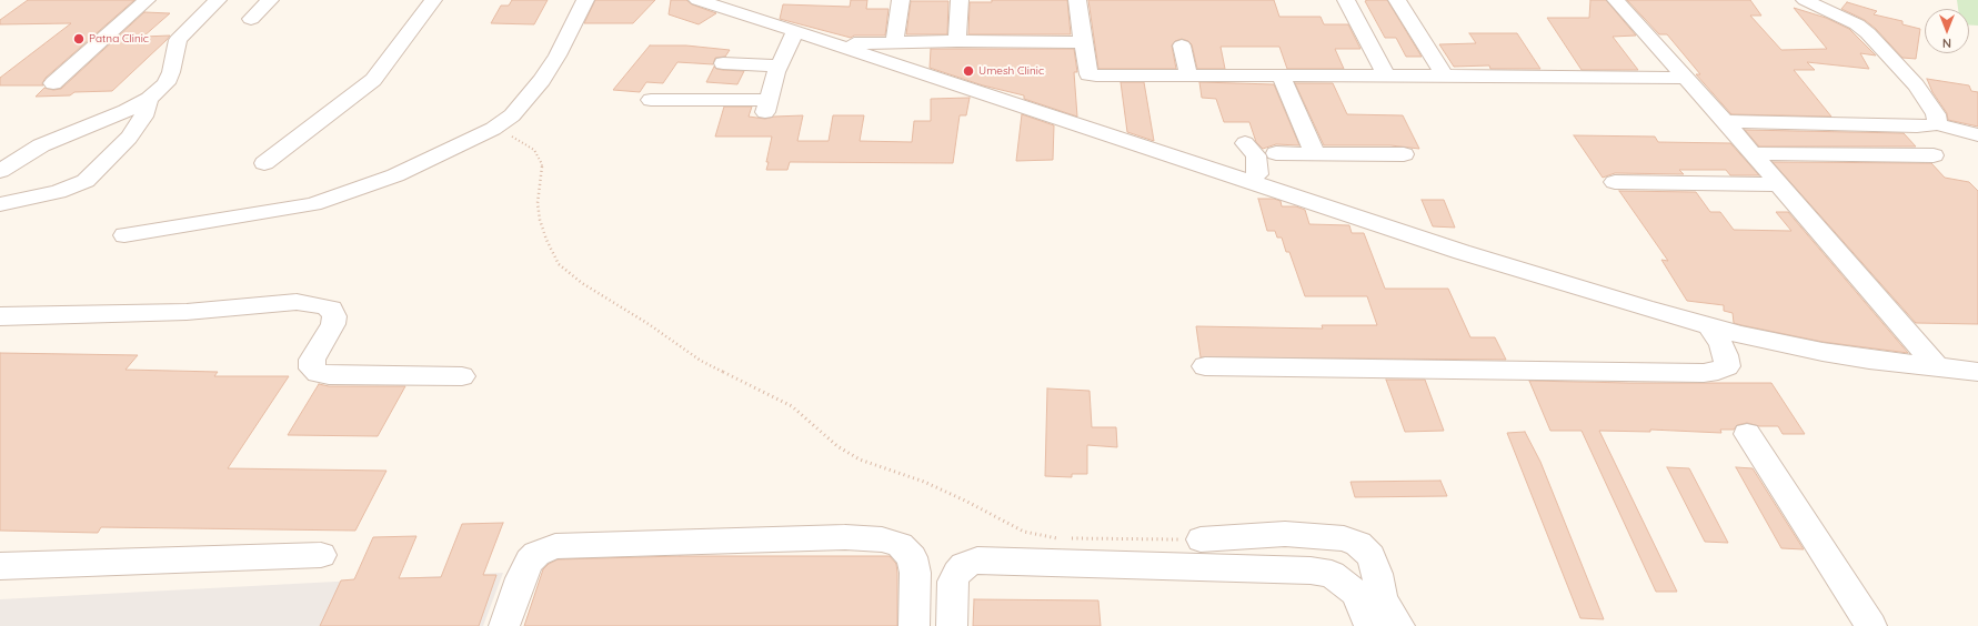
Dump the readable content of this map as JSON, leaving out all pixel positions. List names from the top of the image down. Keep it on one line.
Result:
{"places":["Patna Clinic","Umesh Clinic"],"north":"bottom"}
